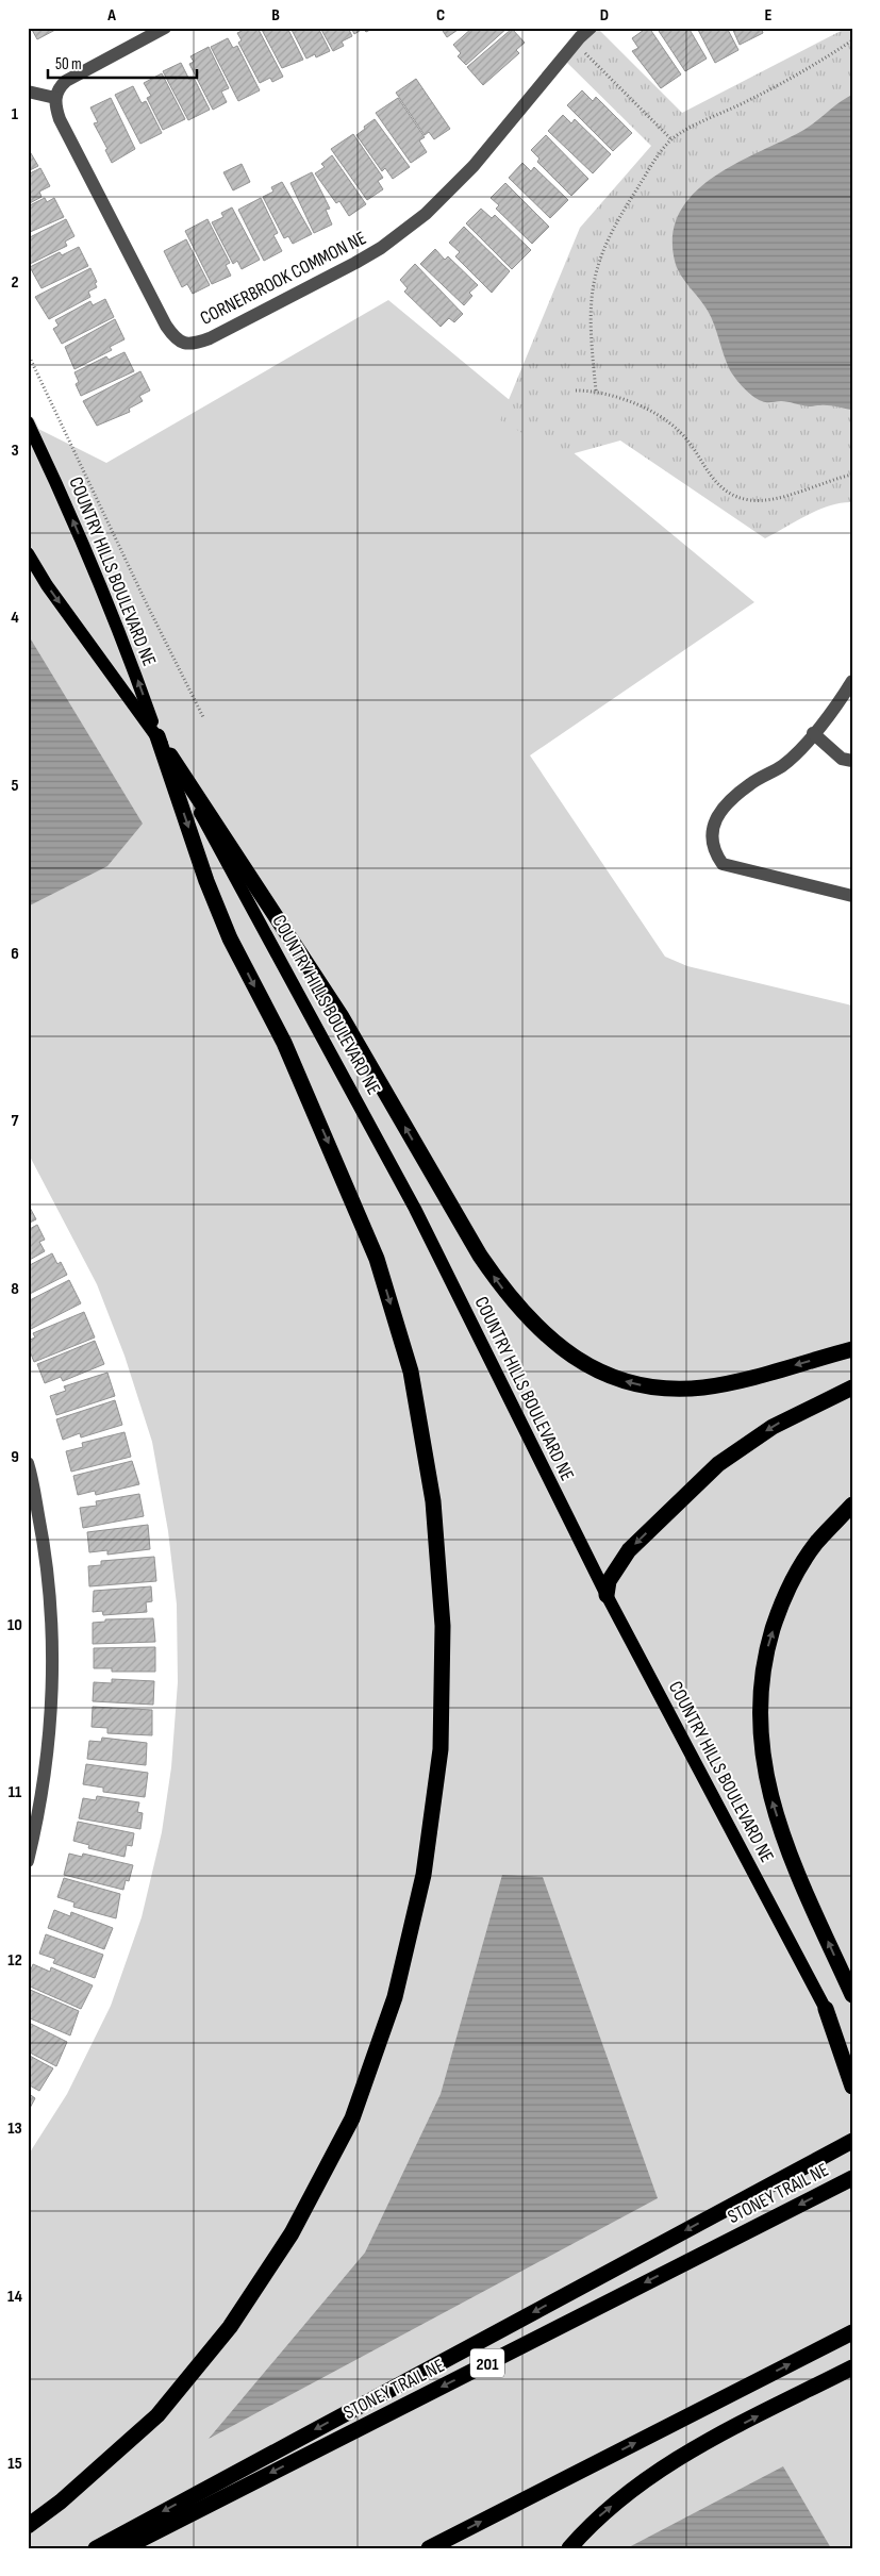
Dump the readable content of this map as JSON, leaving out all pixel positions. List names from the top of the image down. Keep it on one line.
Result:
{"streets":{"highway":["STONEY TRAIL NE","201"],"main road":["COUNTRY HILLS BOULEVARD NE"],"street":["CORNERBROOK COMMON NE"]},"scale_bar":"50 m","grid":{"columns":["A","B","C","D","E"],"rows":["1","2","3","4","5","6","7","8","9","10","11","12","13","14","15"]}}
